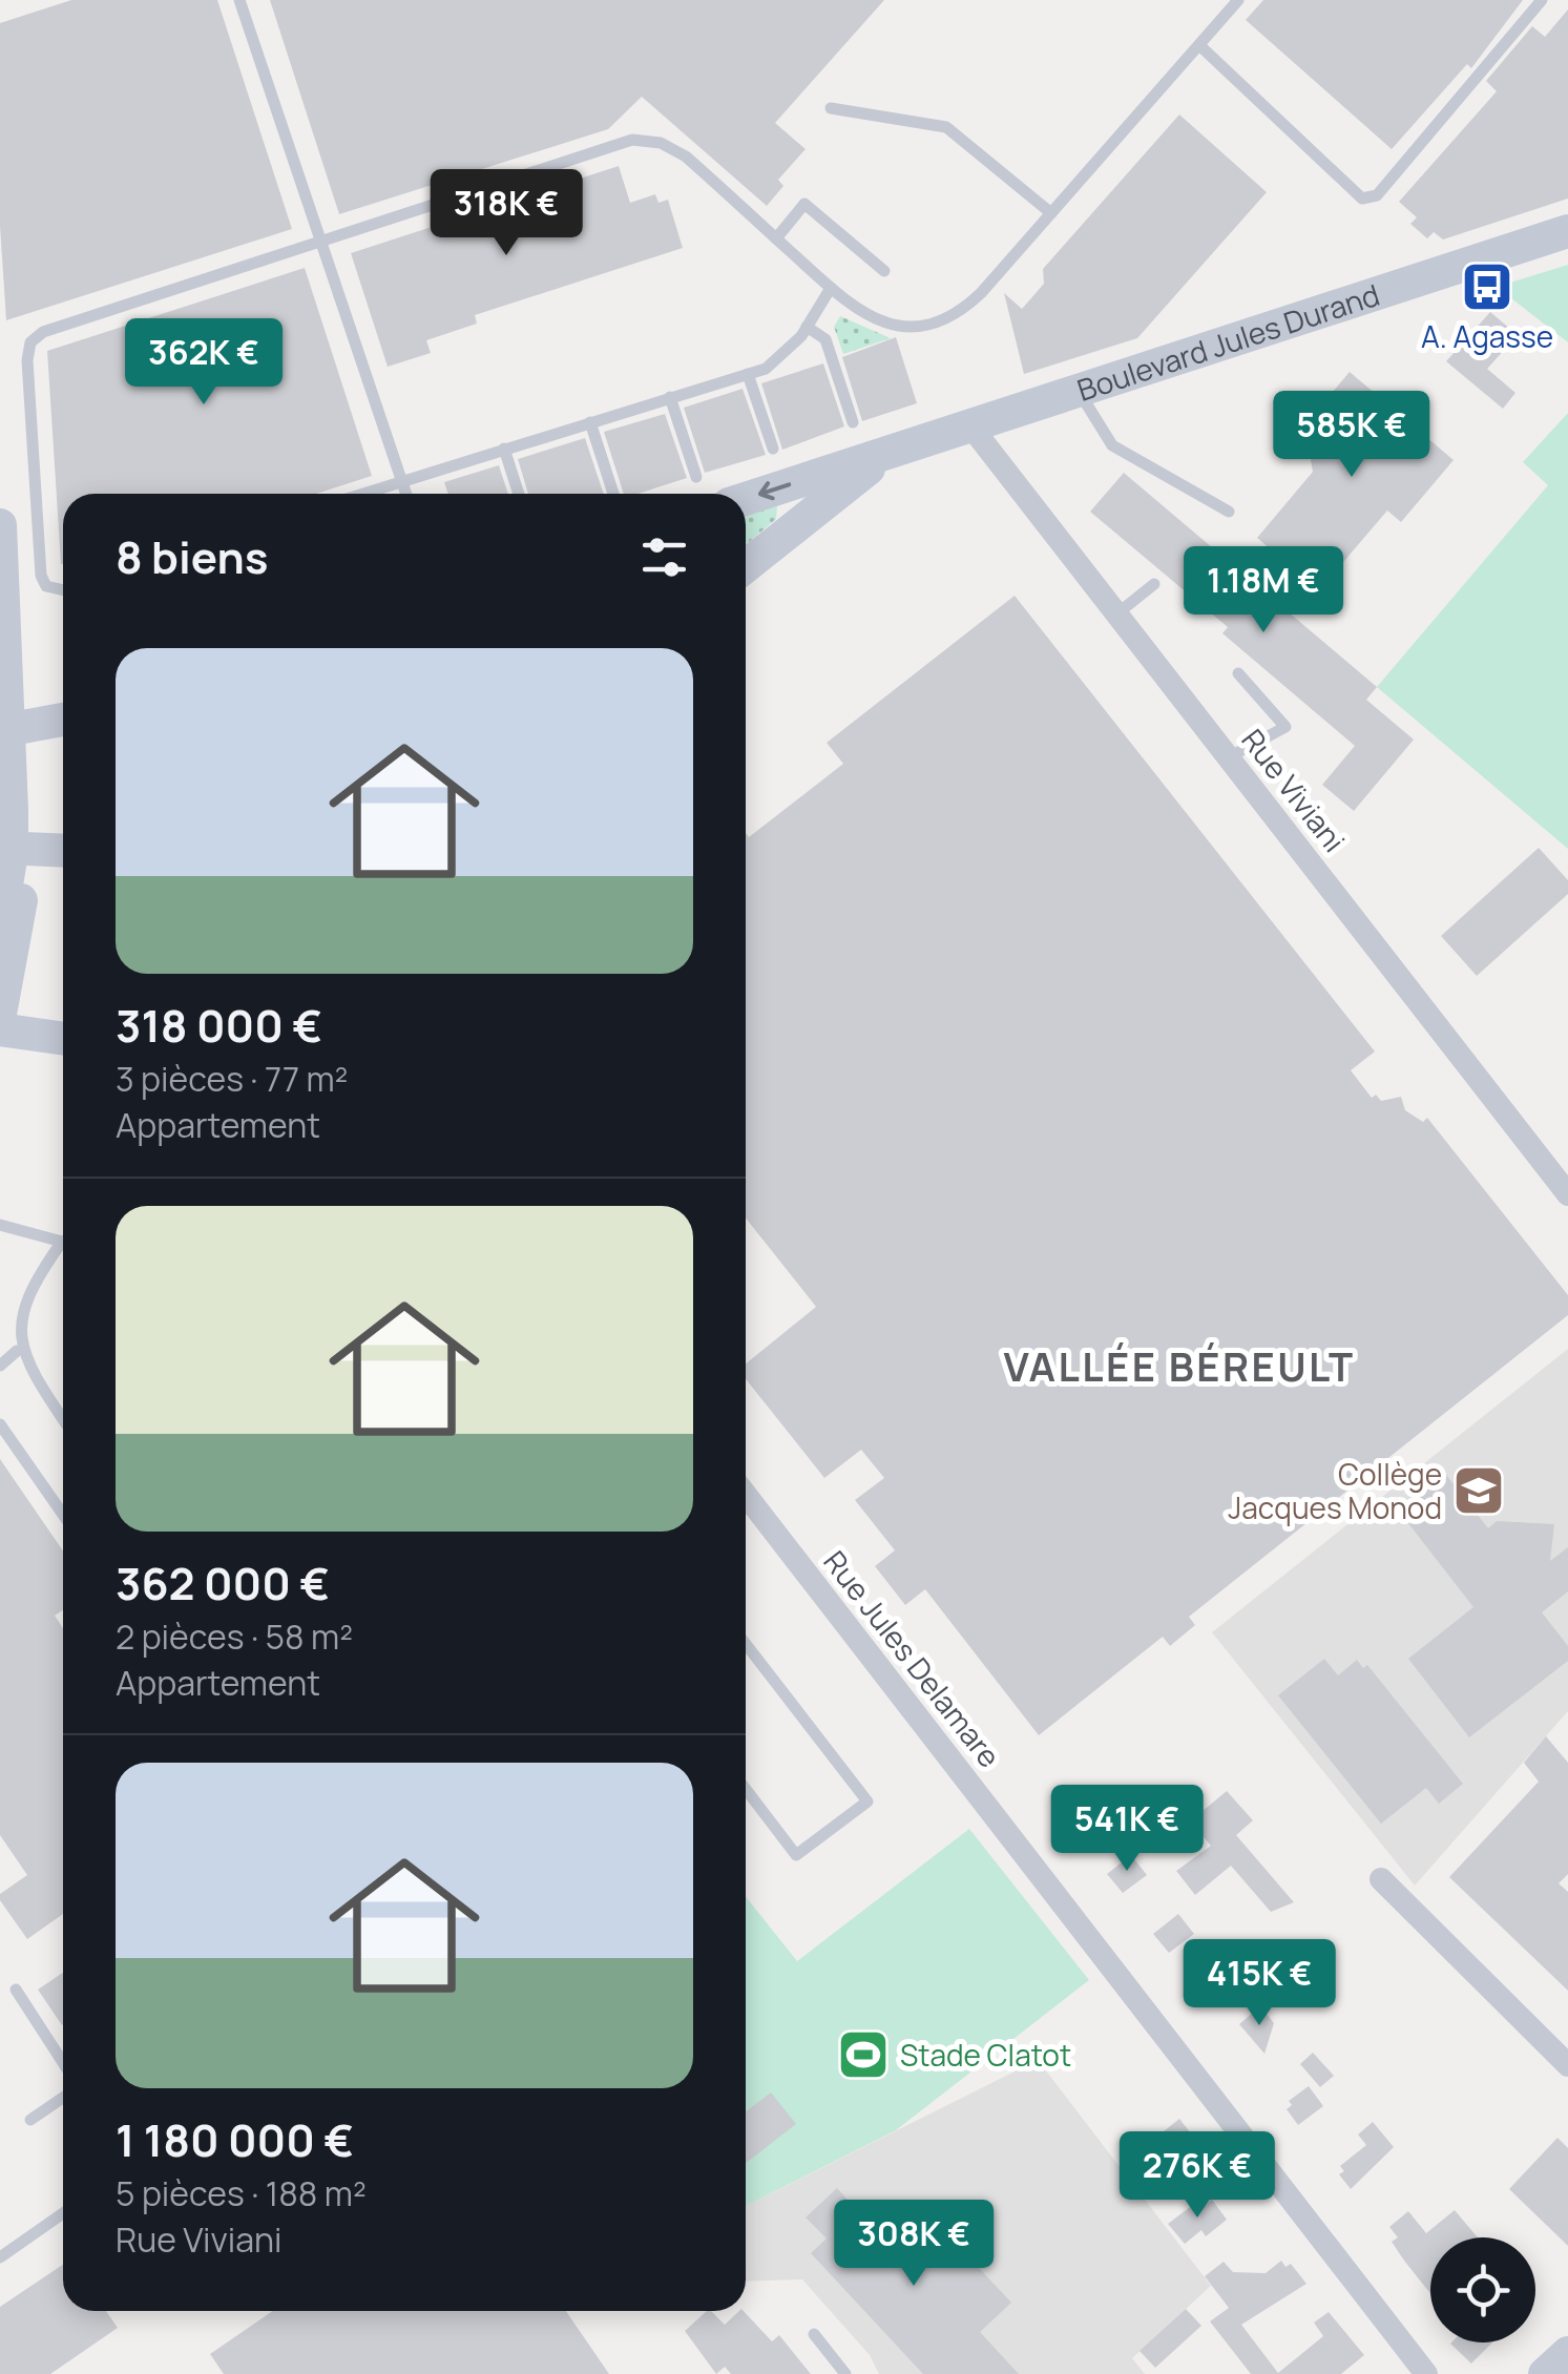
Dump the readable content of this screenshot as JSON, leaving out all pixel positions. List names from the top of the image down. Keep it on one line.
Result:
{"streets":{"street":["Boulevard Jules Durand","Rue Viviani","Rue Jules Delamare"]},"crossings":[["Boulevard Jules Durand","Rue Viviani"]],"districts":["VALLÉE BÉREULT"],"places":{"bus stop":["A. Agasse"],"school or university":["Collège Jacques Monod"],"sports":["Stade Clatot"]},"page":{"price":["318K €","362K €","585K €","1.18M €","541K €","415K €","276K €","308K €"],"heading":"8 biens","list":[{"name":"318 000 €","note":"3 pièces · 77 m² · Appartement"},{"name":"362 000 €","note":"2 pièces · 58 m² · Appartement"},{"name":"1 180 000 €","note":"5 pièces · 188 m² · Rue Viviani"}]}}
